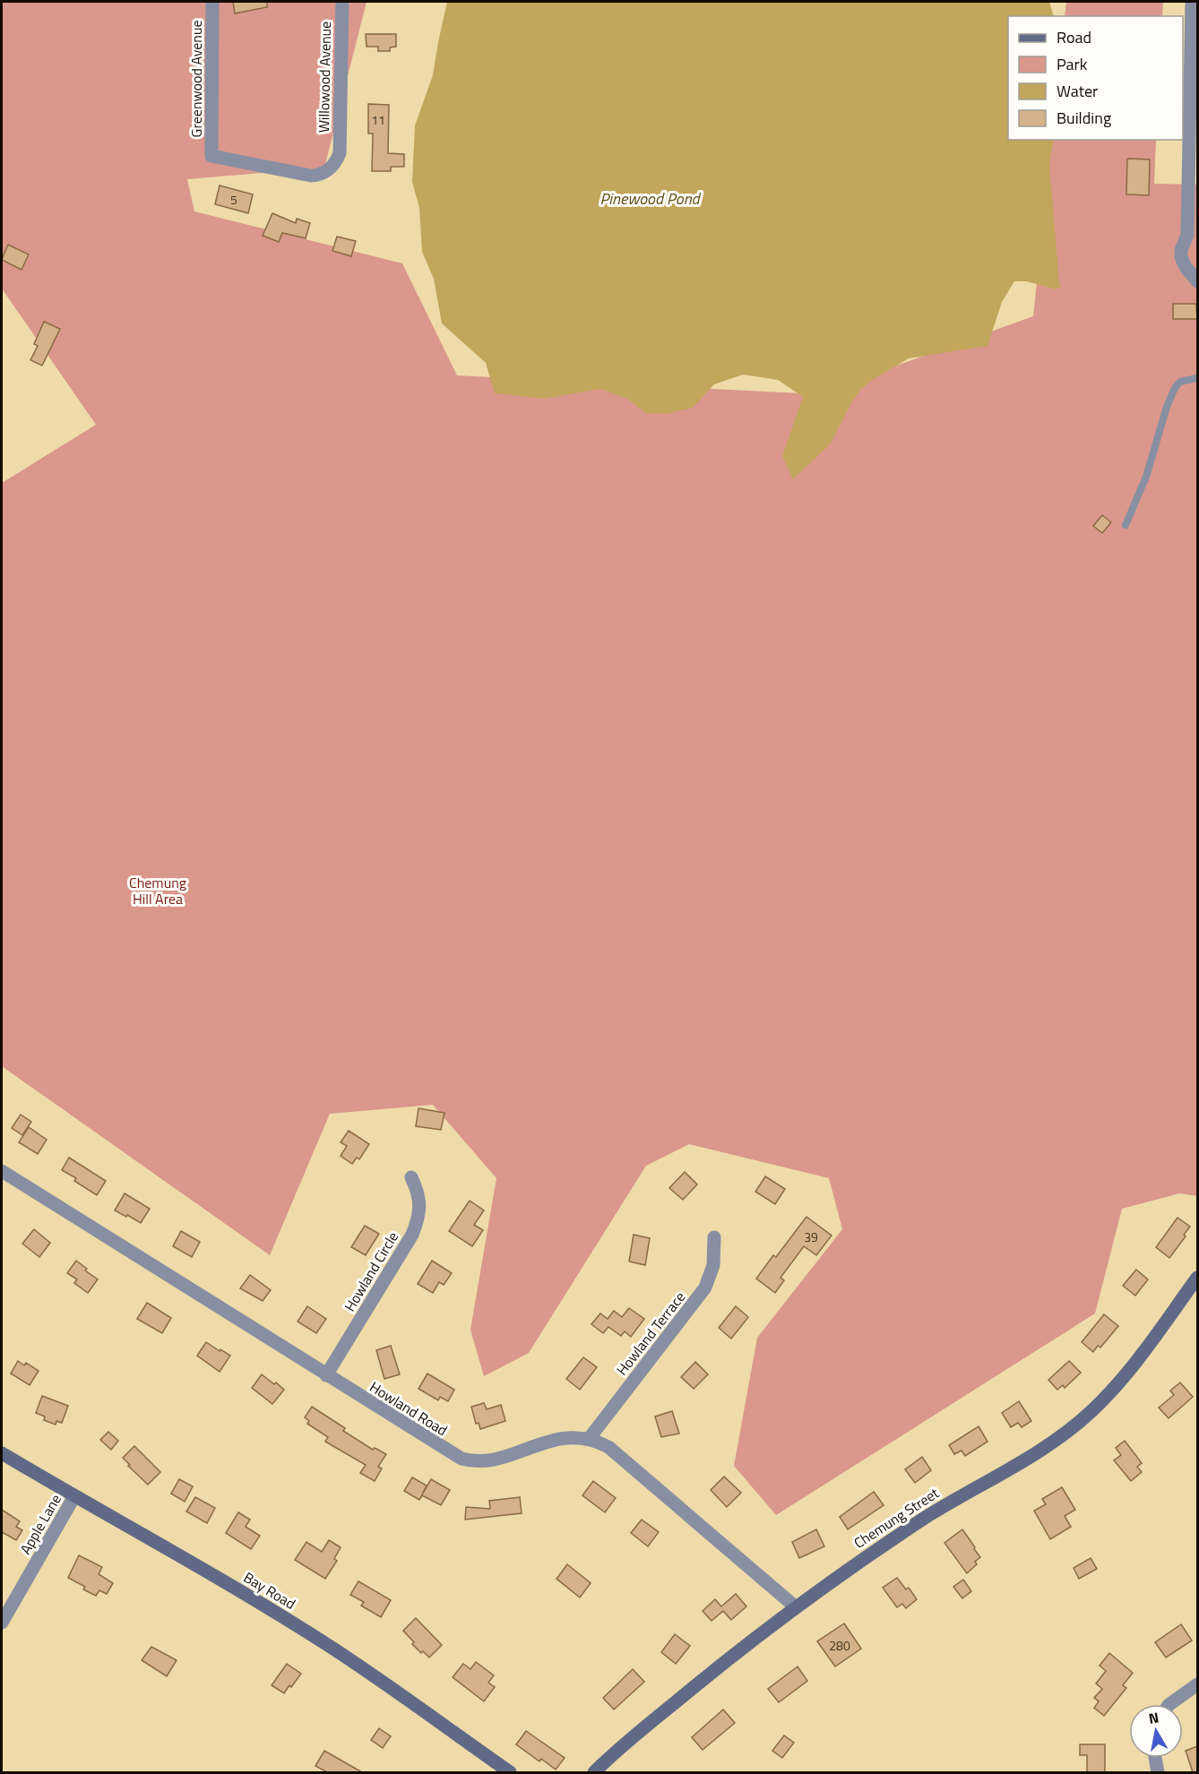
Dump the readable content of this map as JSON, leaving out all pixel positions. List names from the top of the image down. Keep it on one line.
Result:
{"streets":{"street":["Willowood Avenue","Greenwood Avenue","Howland Circle","Howland Terrace","Howland Road","Chemung Street","Apple Lane","Bay Road"]},"crossings":[["Willowood Avenue","Greenwood Avenue"],["Howland Circle","Howland Road"],["Howland Terrace","Howland Road"],["Howland Road","Chemung Street"],["Apple Lane","Bay Road"]],"water":["Pinewood Pond"],"parks":["Chemung Hill Area"],"house_numbers":["11","5","39","280"],"legend":["Road","Park","Water","Building"],"north":"top"}
